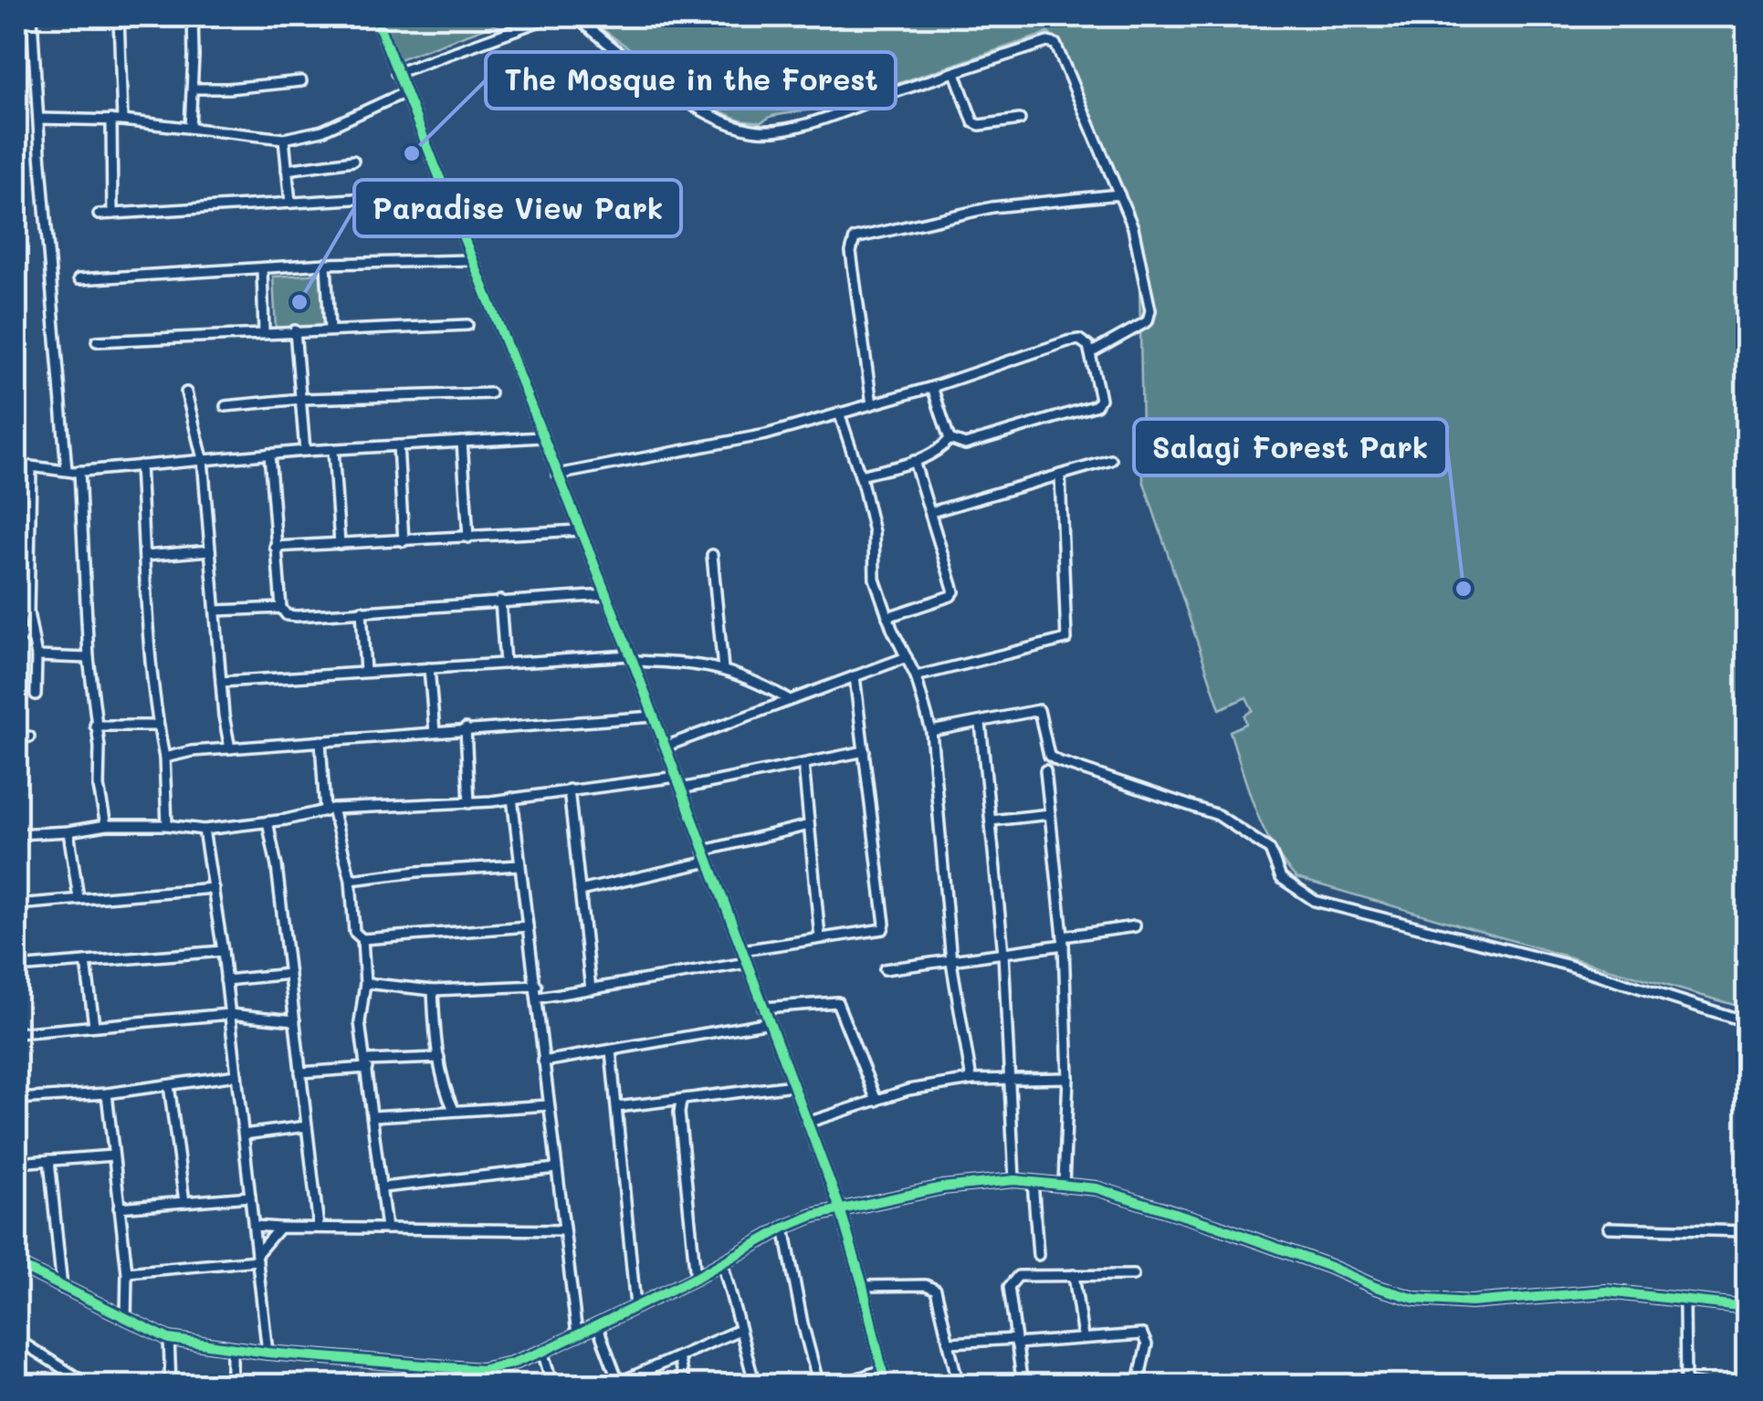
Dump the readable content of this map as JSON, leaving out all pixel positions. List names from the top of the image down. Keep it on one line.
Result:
{"places":["The Mosque in the Forest","Paradise View Park","Salagi Forest Park"]}
